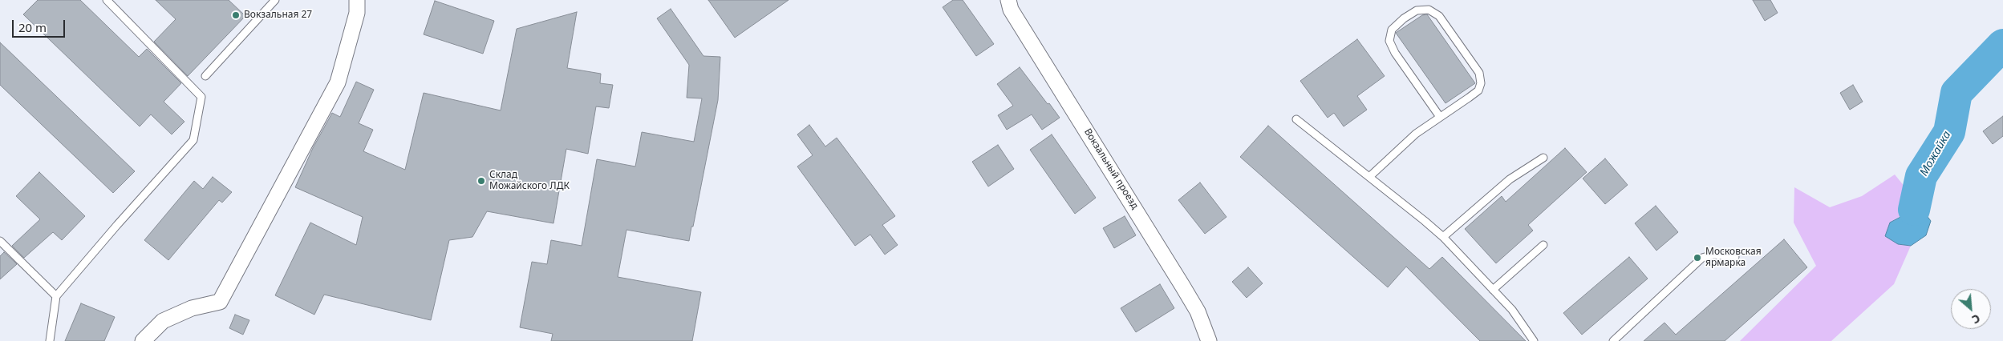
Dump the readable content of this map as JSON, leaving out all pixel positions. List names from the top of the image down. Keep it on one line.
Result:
{"streets":{"street":["Вокзальный проезд"]},"water":["Можайка"],"places":["Вокзальная 27","Склад Можайского ЛДК","Московская ярмарка"],"scale_bar":"20 m","north":"bottom right"}
